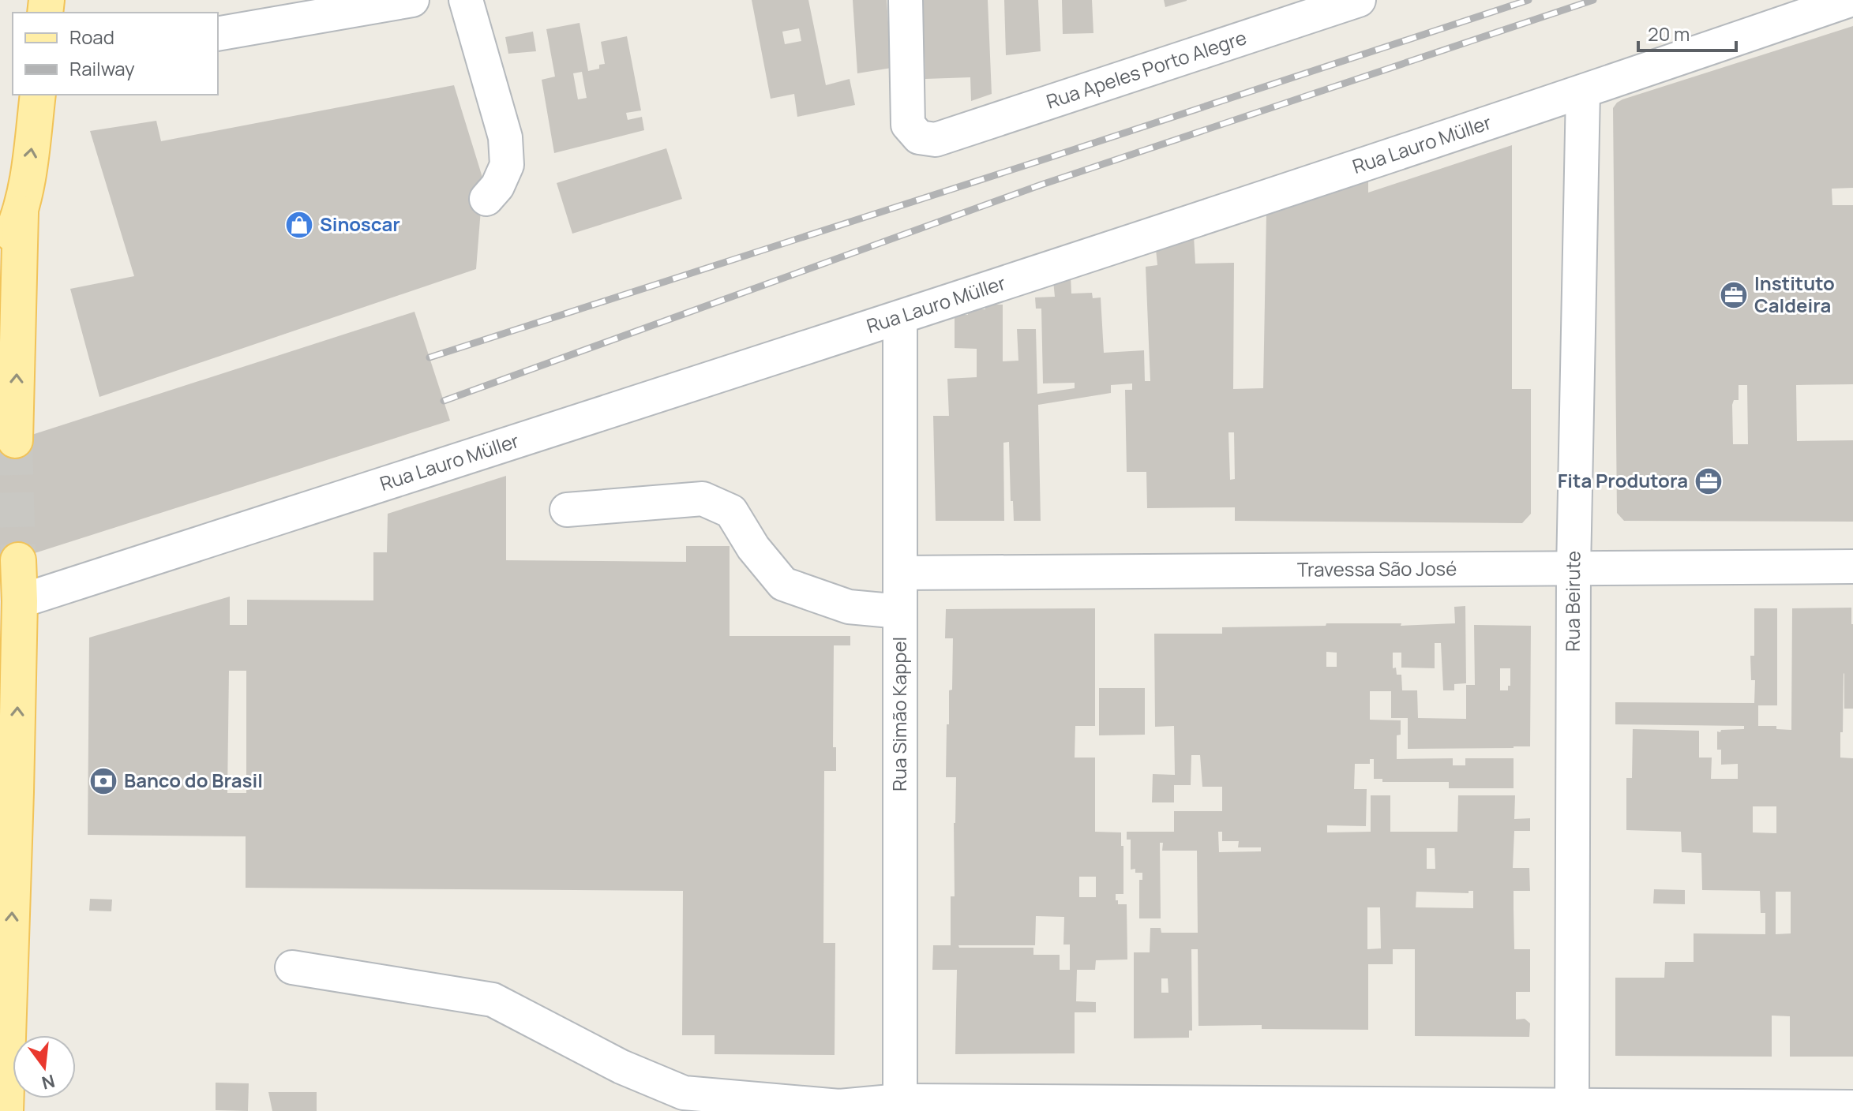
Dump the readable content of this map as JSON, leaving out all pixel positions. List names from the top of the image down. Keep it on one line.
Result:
{"streets":{"street":["Rua Apeles Porto Alegre","Rua Lauro Müller","Travessa São José","Rua Beirute","Rua Simão Kappel"]},"crossings":[["Rua Lauro Müller","Rua Beirute"],["Rua Lauro Müller","Rua Simão Kappel"],["Travessa São José","Rua Beirute"],["Travessa São José","Rua Simão Kappel"]],"places":{"shop":["Sinoscar"],"office":["Instituto Caldeira","Fita Produtora"],"bank":["Banco do Brasil"]},"legend":["Road","Railway"],"scale_bar":"20 m","north":"bottom"}
